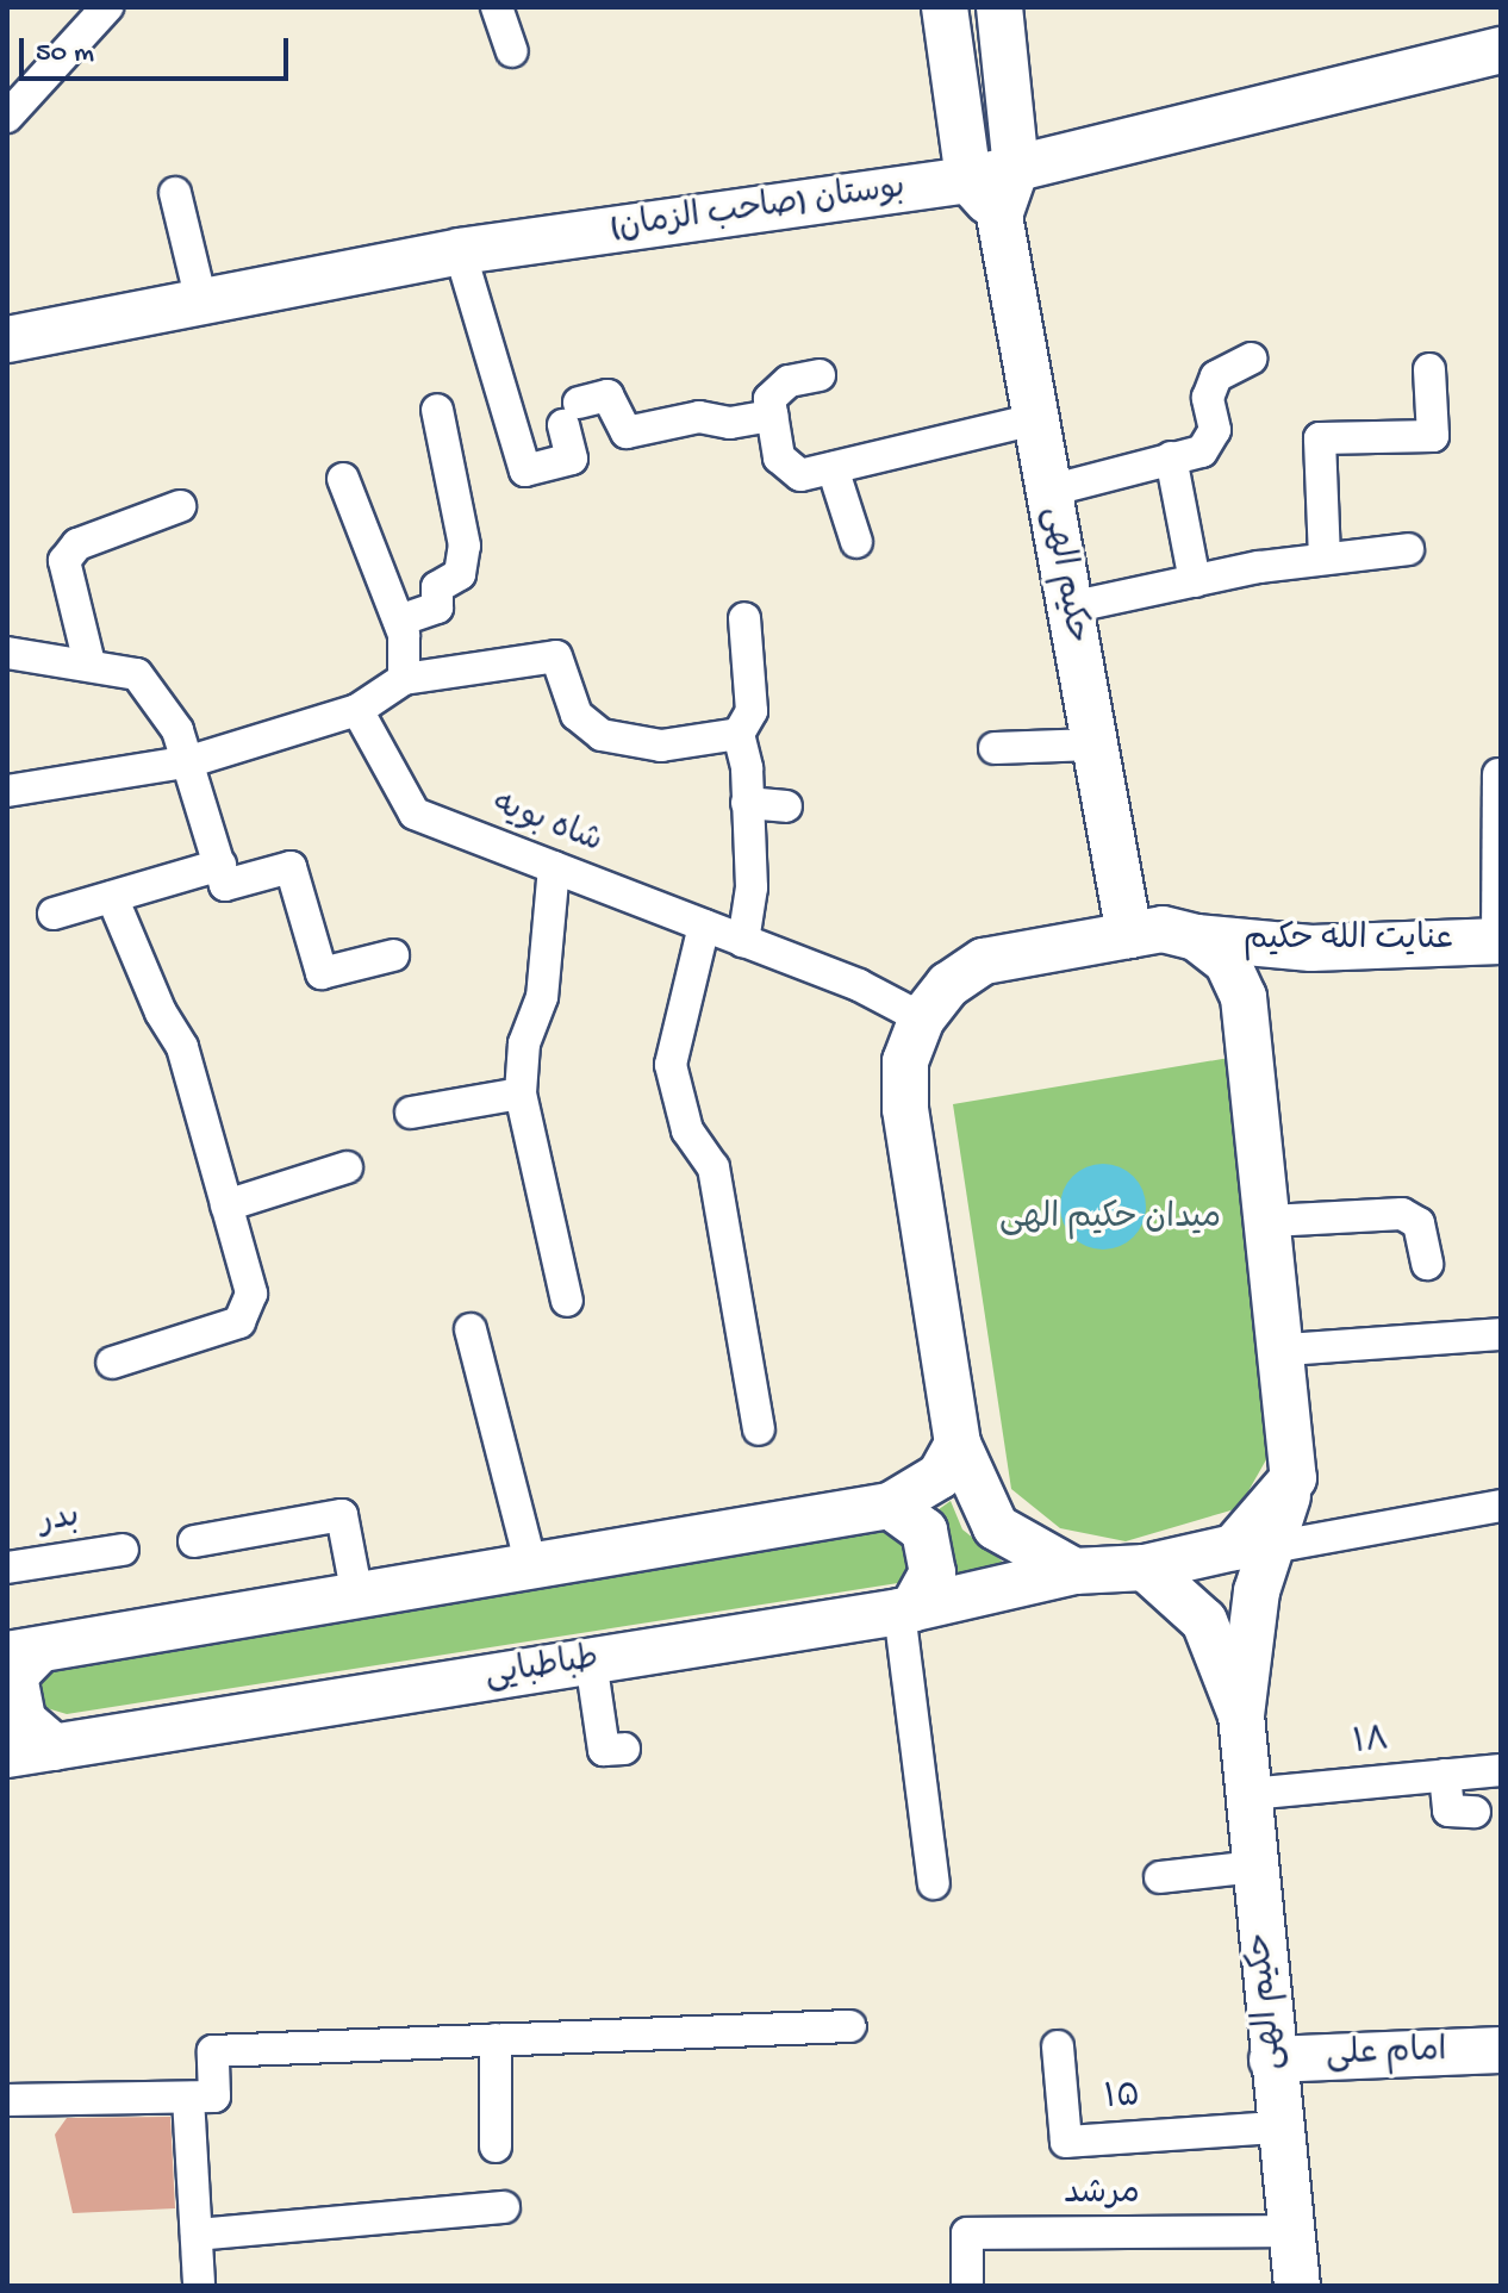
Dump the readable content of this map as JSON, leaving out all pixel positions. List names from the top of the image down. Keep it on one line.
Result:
{"streets":{"main road":["بوستان (صاحب الزمان)","حکیم الهی","عنایت الله حکیم","طباطبایی","امام علی"],"street":["شاه بویه","بدر","۱۸","۱۵","مرشد"]},"crossings":[["حکیم الهی","۱۸"],["حکیم الهی","امام علی"],["حکیم الهی","۱۵"],["حکیم الهی","مرشد"],["امام علی","۱۵"]],"parks":["میدان حکیم الهی"],"scale_bar":"50 m"}
